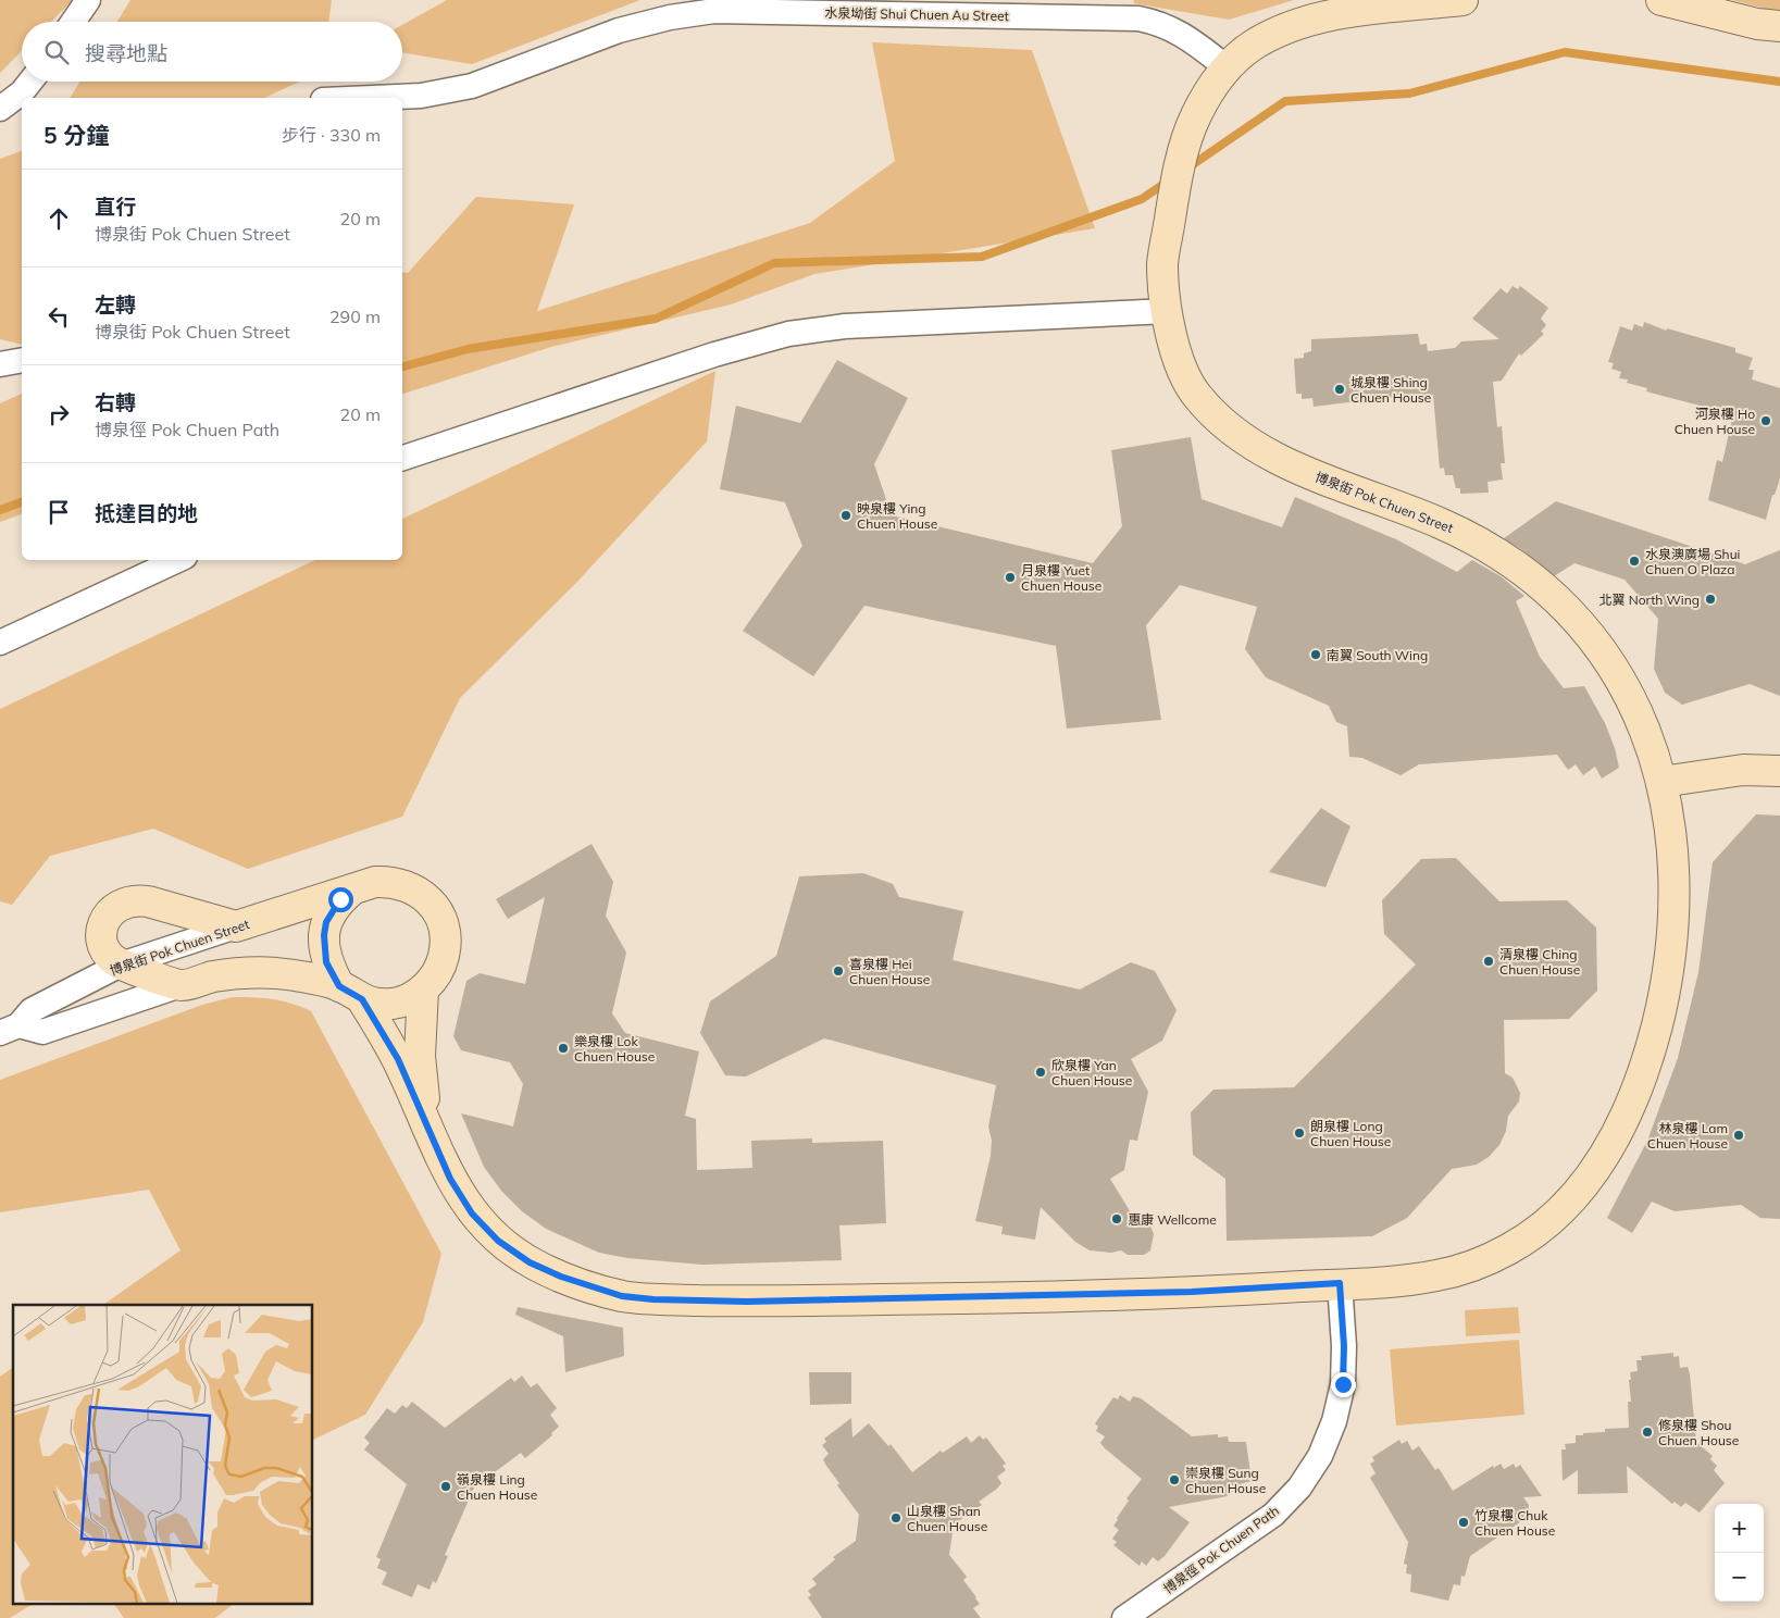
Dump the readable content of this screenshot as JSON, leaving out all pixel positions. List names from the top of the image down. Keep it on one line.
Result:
{"streets":{"street":["水泉坳街 Shui Chuen Au Street","博泉街 Pok Chuen Street","博泉徑 Pok Chuen Path"]},"crossings":[["水泉坳街 Shui Chuen Au Street","博泉街 Pok Chuen Street"],["博泉街 Pok Chuen Street","博泉徑 Pok Chuen Path"]],"places":["城泉樓 Shing Chuen House","河泉樓 Ho Chuen House","映泉樓 Ying Chuen House","水泉澳廣場 Shui Chuen O Plaza","月泉樓 Yuet Chuen House","北翼 North Wing","南翼 South Wing","清泉樓 Ching Chuen House","喜泉樓 Hei Chuen House","樂泉樓 Lok Chuen House","欣泉樓 Yan Chuen House","朗泉樓 Long Chuen House","林泉樓 Lam Chuen House","惠康 Wellcome","修泉樓 Shou Chuen House","崇泉樓 Sung Chuen House","嶺泉樓 Ling Chuen House","山泉樓 Shan Chuen House","竹泉樓 Chuk Chuen House"],"page":{"search":"搜尋地點","heading":["5 分鐘","步行 · 330 m"],"list":[["直行","博泉街 Pok Chuen Street","20 m"],["左轉","博泉街 Pok Chuen Street","290 m"],["右轉","博泉徑 Pok Chuen Path","20 m"],"抵達目的地"],"map_buttons":["+","−"]}}
